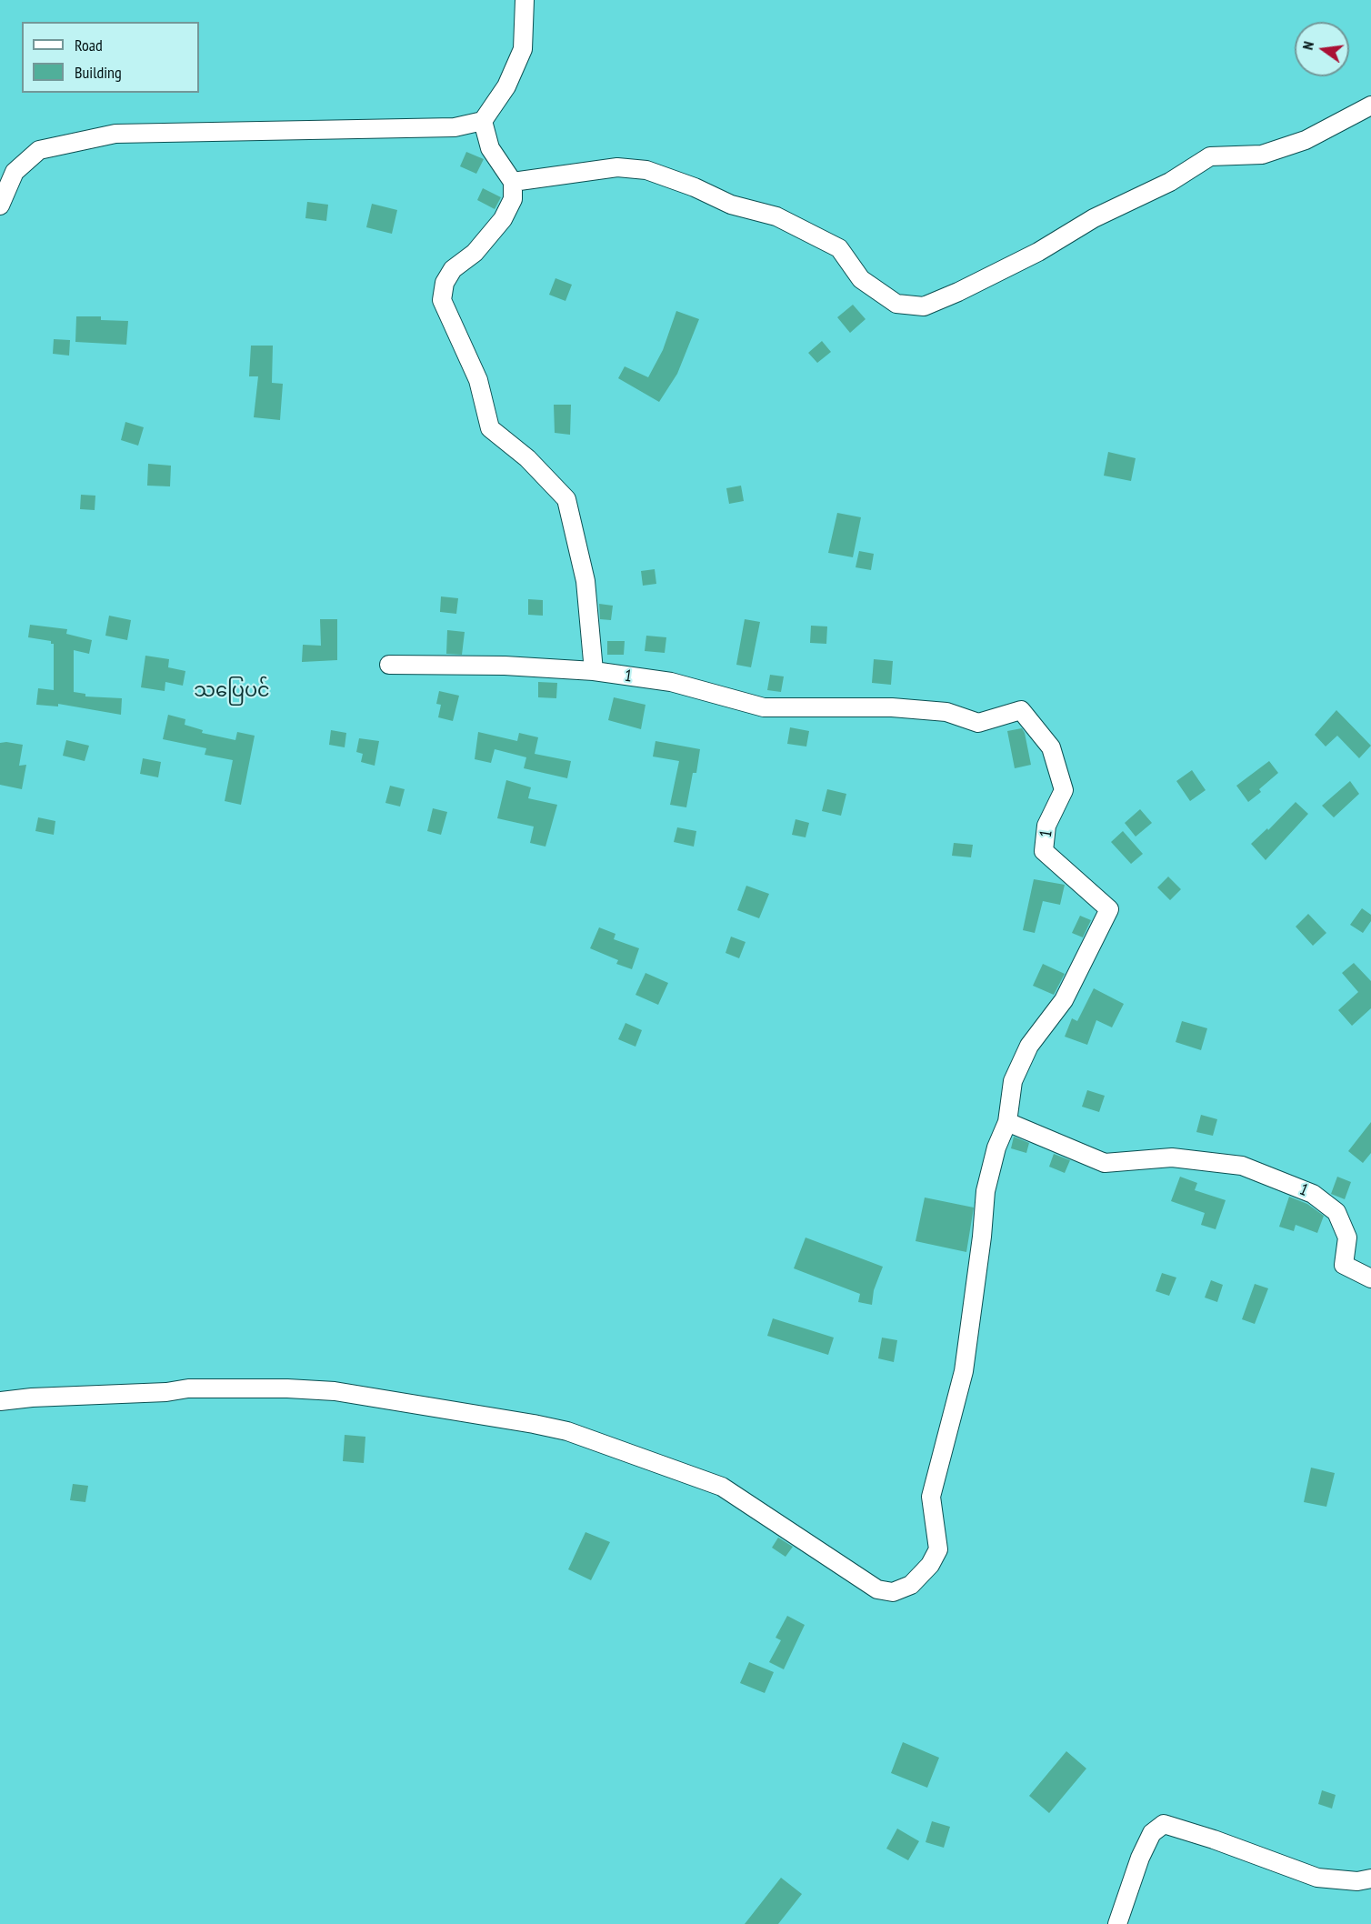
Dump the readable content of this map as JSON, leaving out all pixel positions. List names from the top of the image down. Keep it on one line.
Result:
{"streets":{"street":["1"]},"districts":["သပြေပင်"],"legend":["Road","Building"],"north":"left"}
